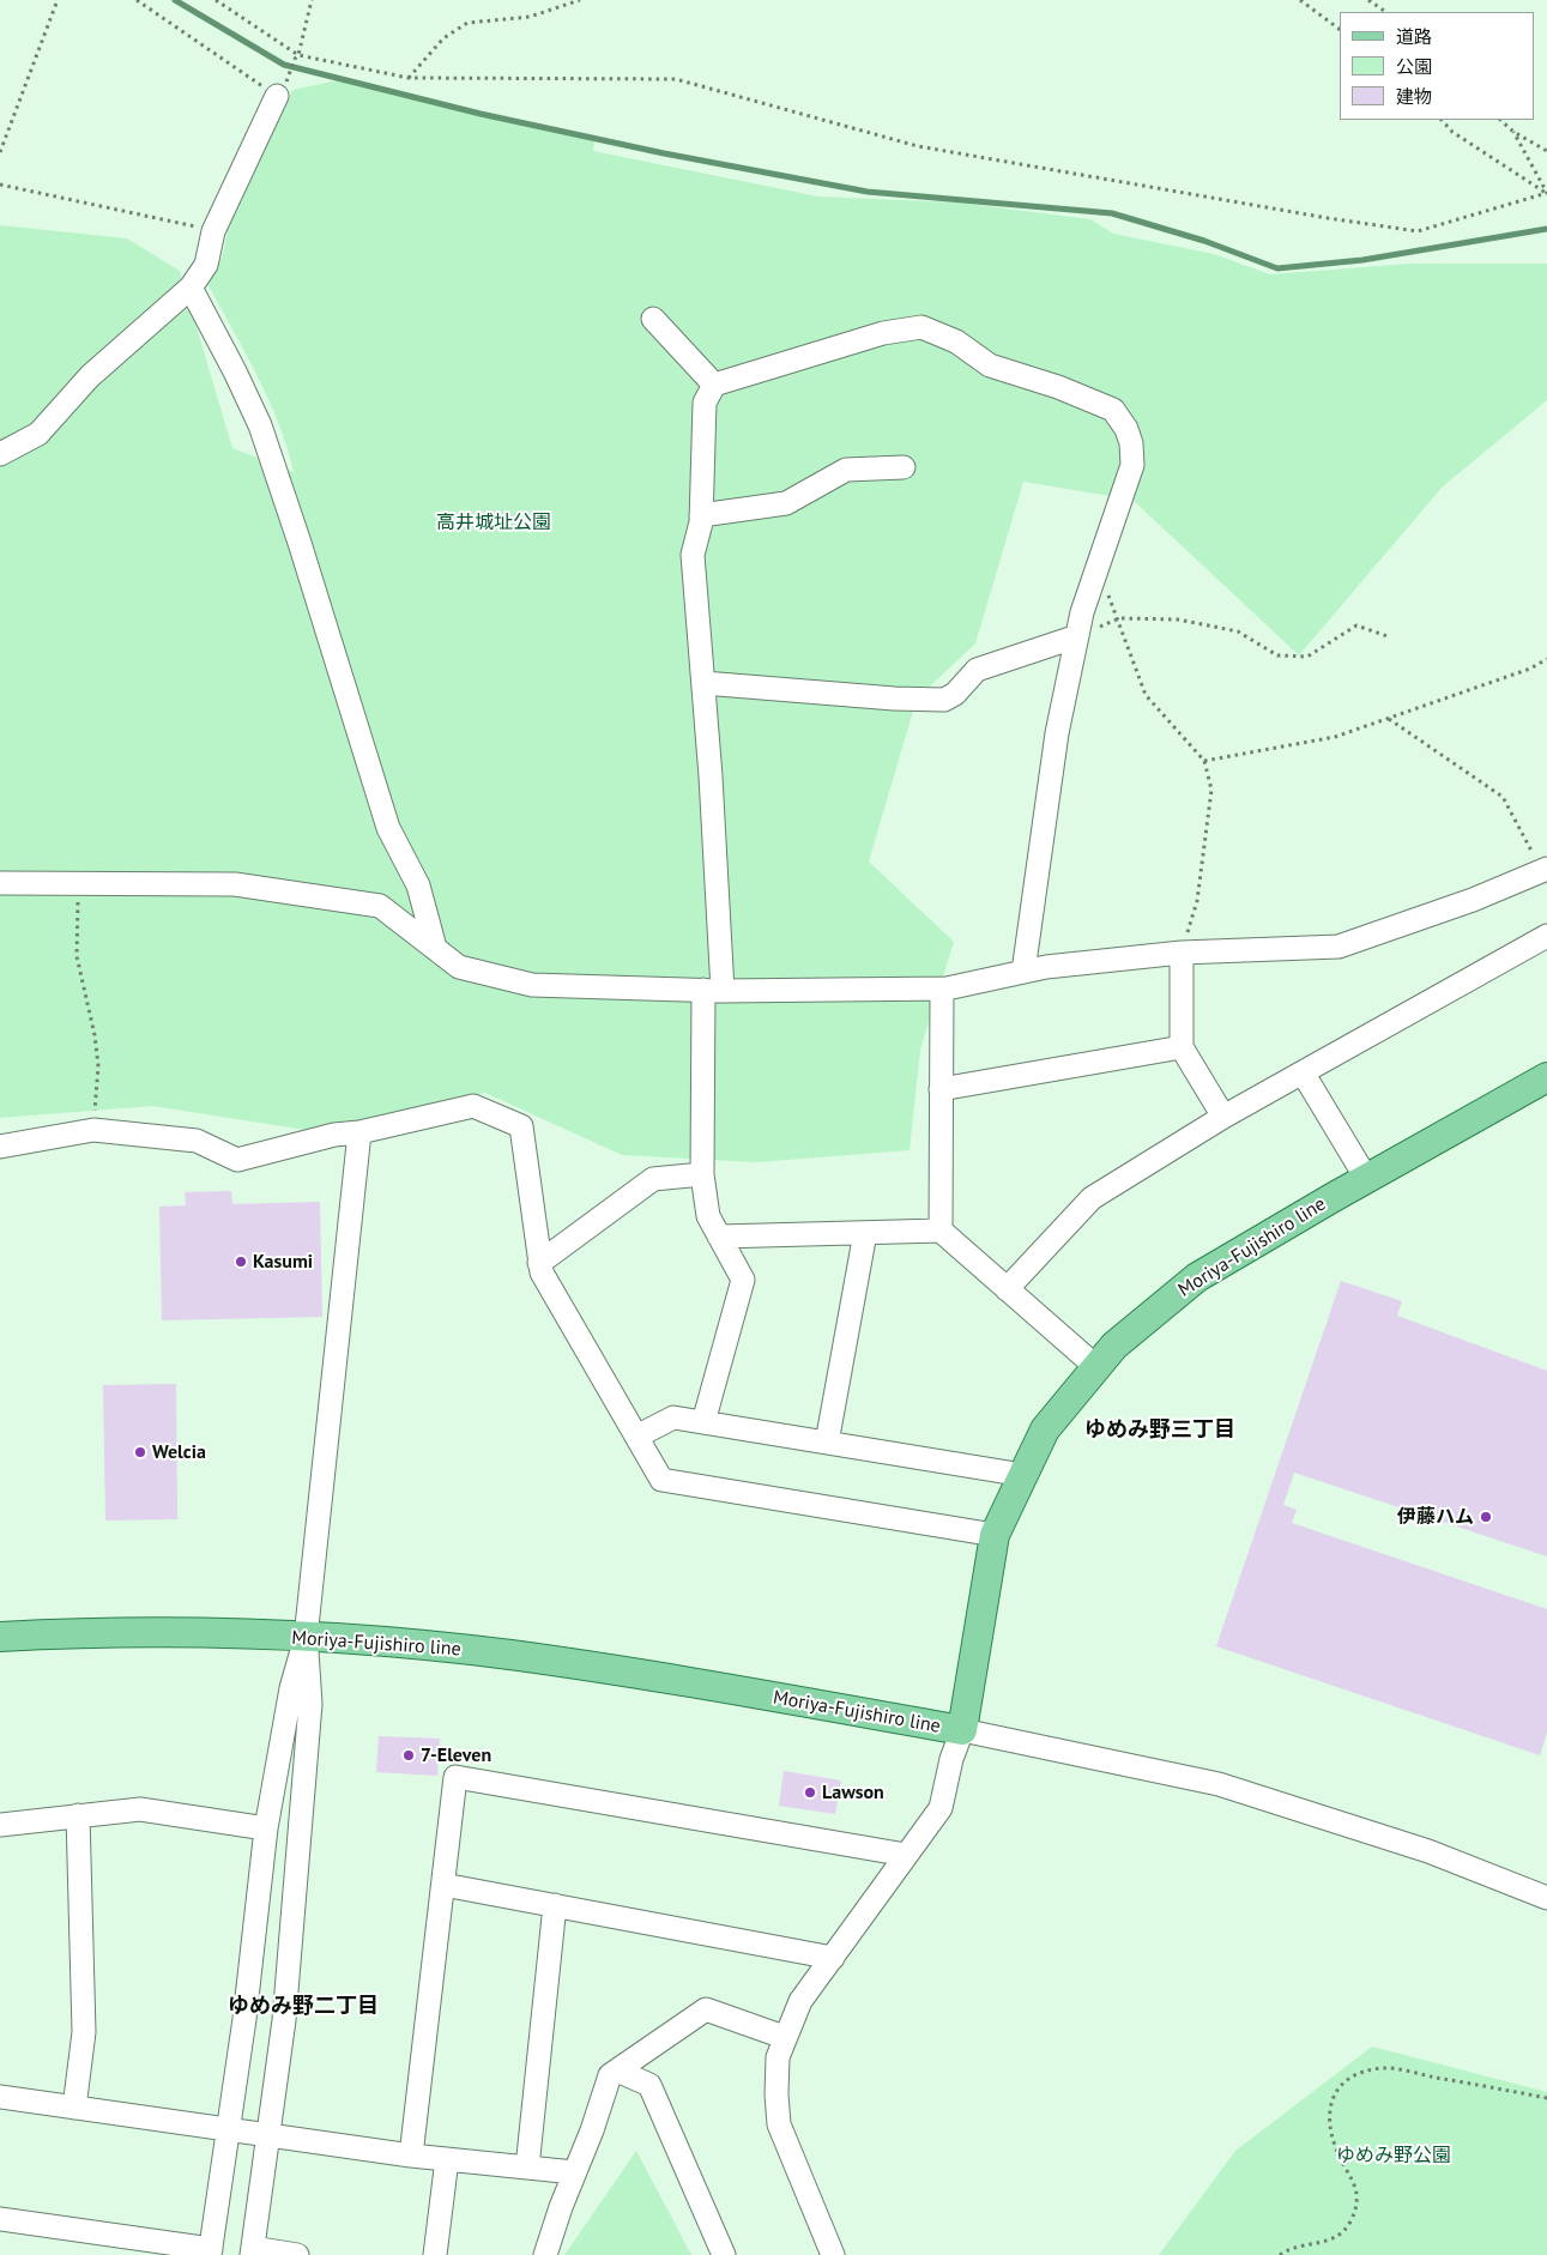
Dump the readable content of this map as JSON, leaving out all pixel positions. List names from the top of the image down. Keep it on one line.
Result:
{"streets":{"main road":["Moriya-Fujishiro line"]},"districts":["ゆめみ野三丁目","ゆめみ野二丁目"],"parks":["高井城址公園","ゆめみ野公園"],"places":["Kasumi","Welcia","伊藤ハム","7-Eleven","Lawson"],"legend":["道路","公園","建物"]}
